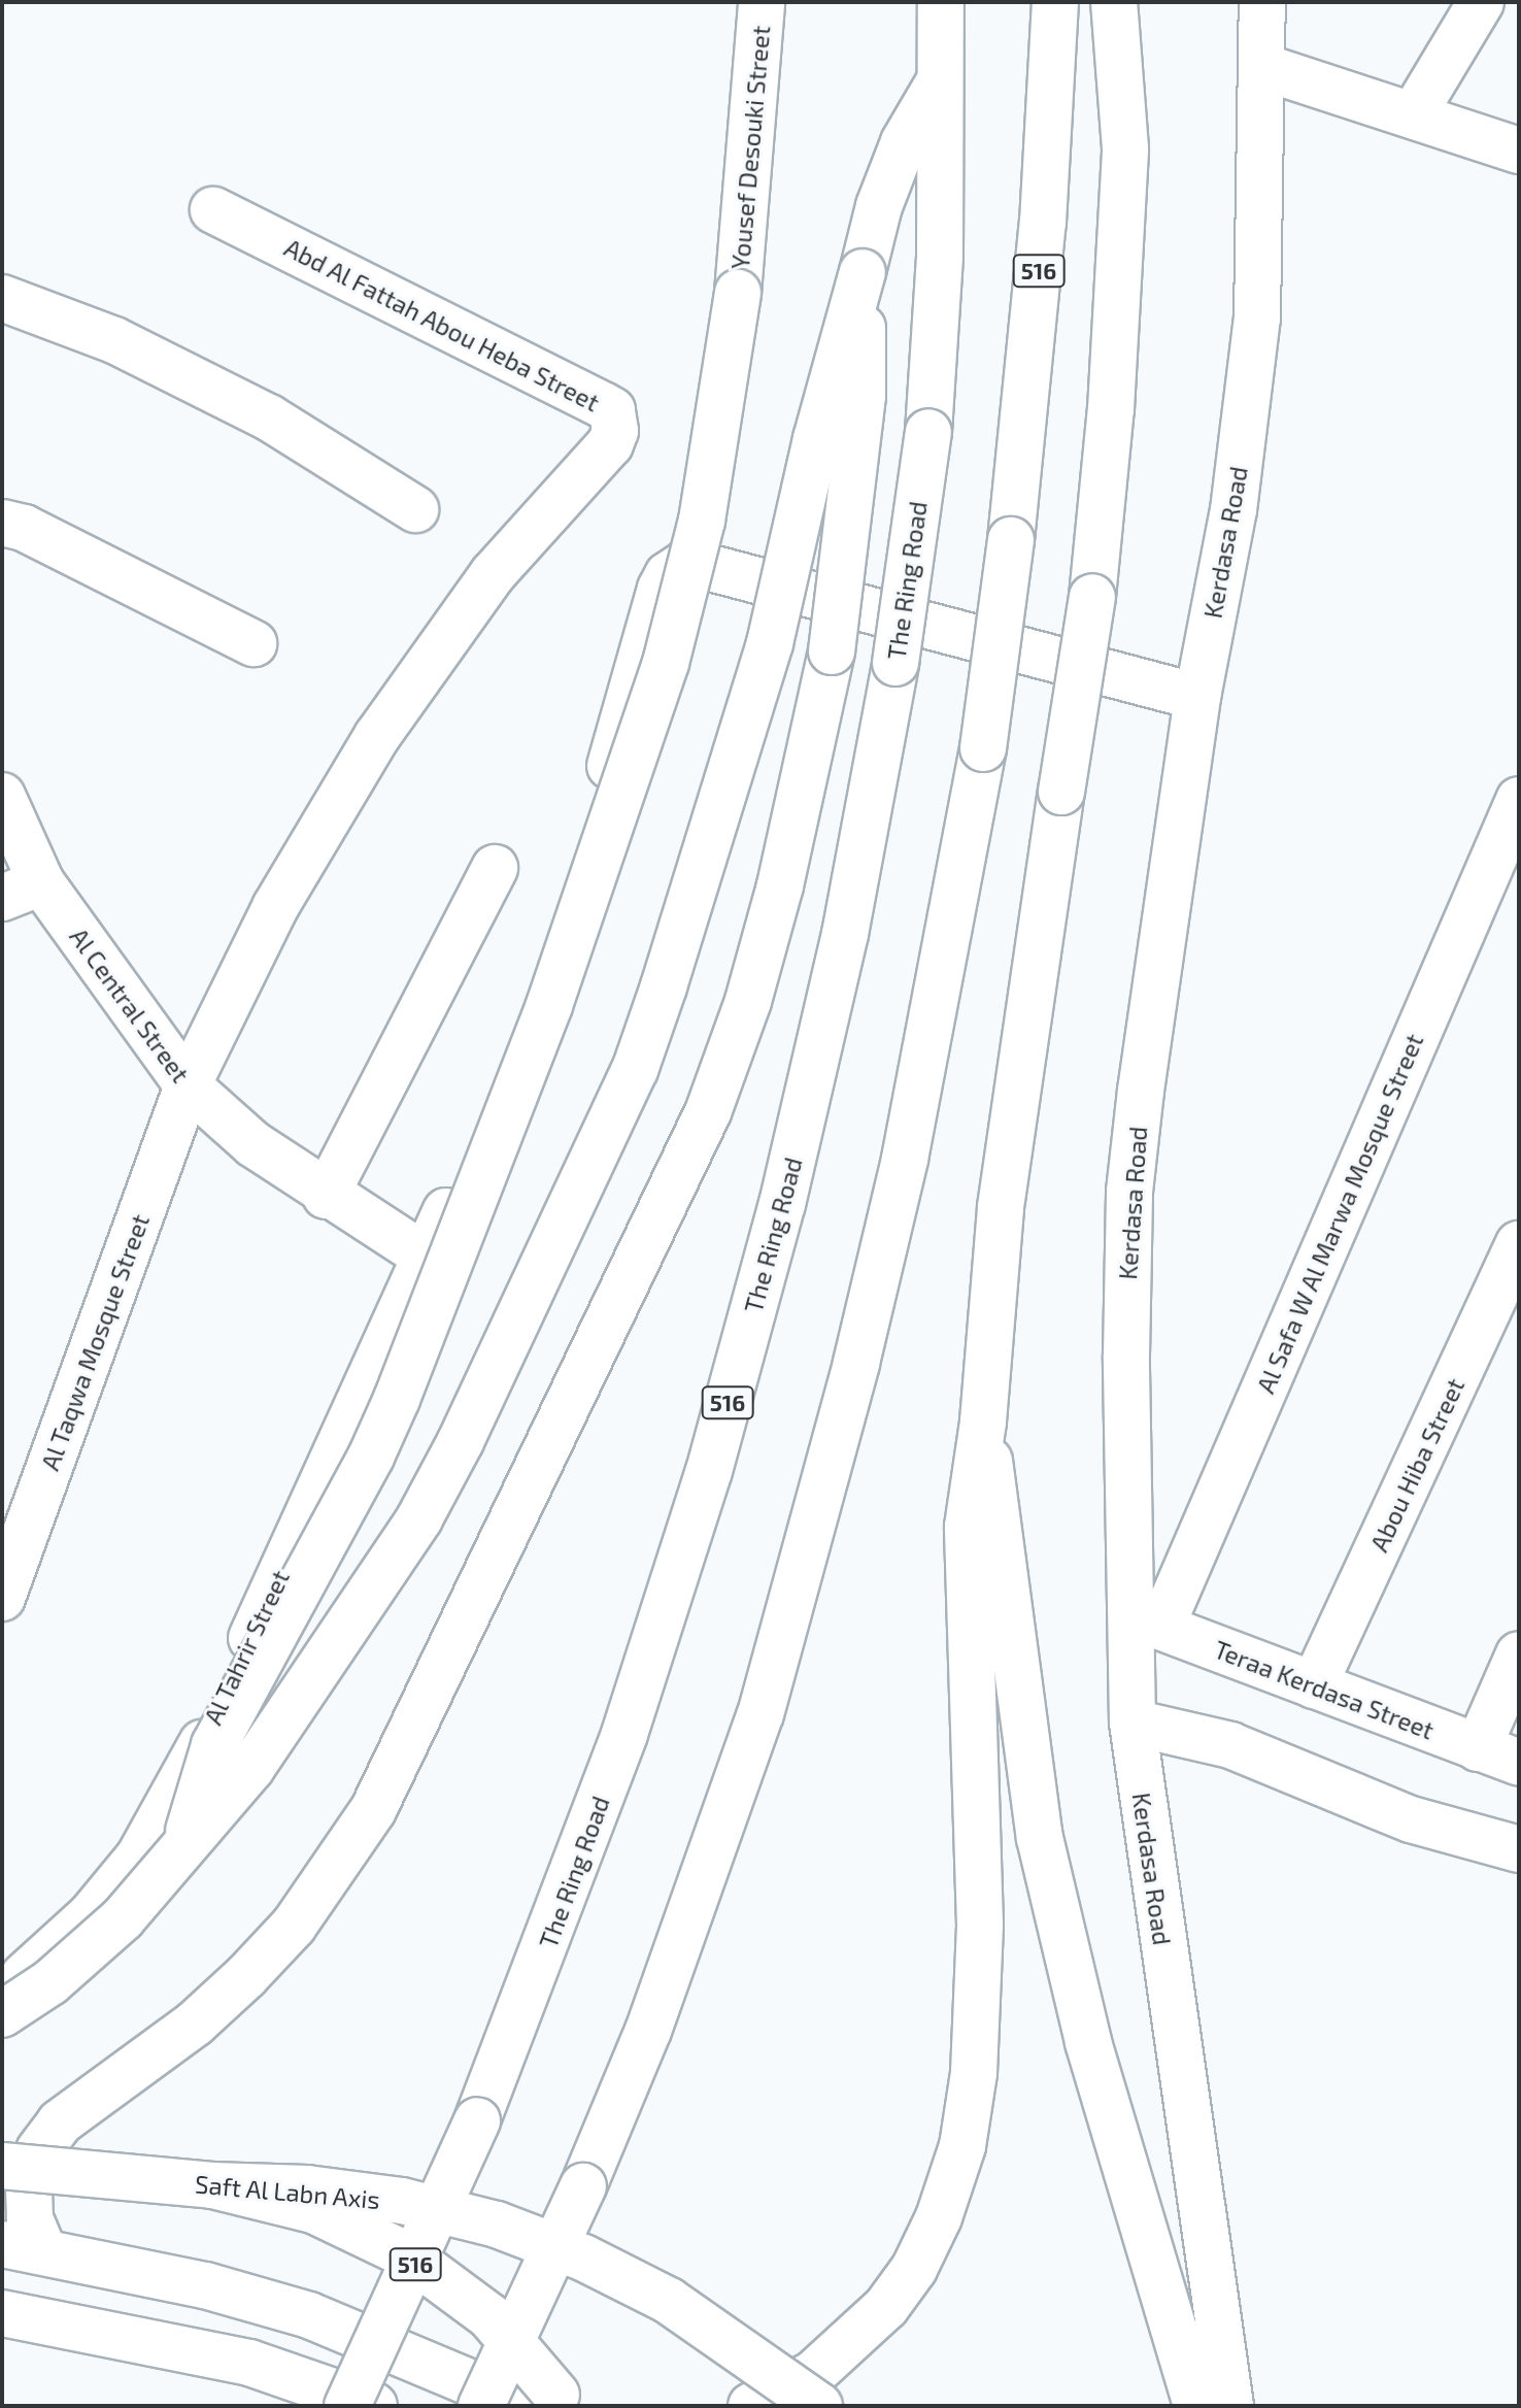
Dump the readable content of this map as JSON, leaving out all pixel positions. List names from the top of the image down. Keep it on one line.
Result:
{"streets":{"main road":["Yousef Desouki Street","516","Abd Al Fattah Abou Heba Street","Kerdasa Road","The Ring Road","Al Central Street","Al Safa W Al Marwa Mosque Street","Al Taqwa Mosque Street","Abou Hiba Street","Al Tahrir Street","Teraa Kerdasa Street","Saft Al Labn Axis"]},"crossings":[["Abd Al Fattah Abou Heba Street","Al Central Street"],["Abd Al Fattah Abou Heba Street","Al Taqwa Mosque Street"],["Kerdasa Road","Al Safa W Al Marwa Mosque Street"],["Kerdasa Road","Al Tahrir Street"],["Kerdasa Road","Teraa Kerdasa Street"],["Al Central Street","Al Taqwa Mosque Street"],["Al Central Street","Al Tahrir Street"],["Al Safa W Al Marwa Mosque Street","Teraa Kerdasa Street"],["Abou Hiba Street","Teraa Kerdasa Street"]]}
